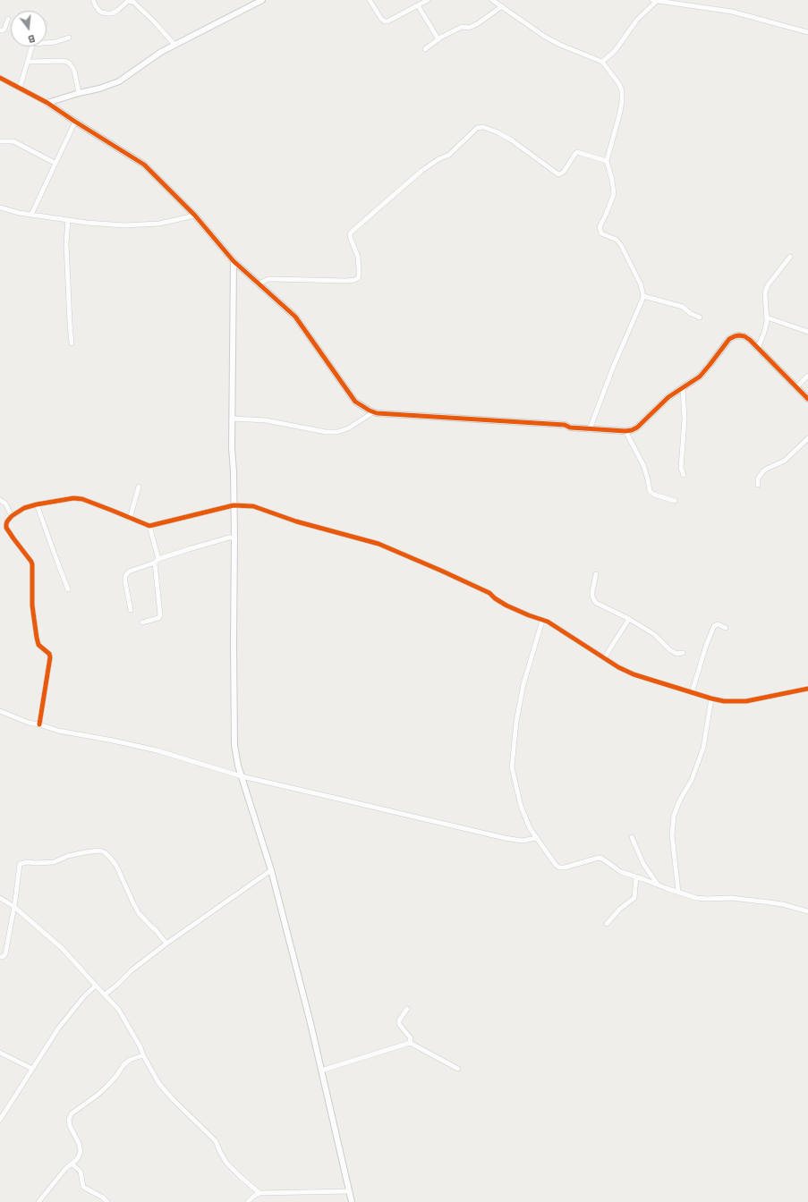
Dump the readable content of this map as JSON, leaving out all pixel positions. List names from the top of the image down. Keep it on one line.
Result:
{"north":"bottom"}
